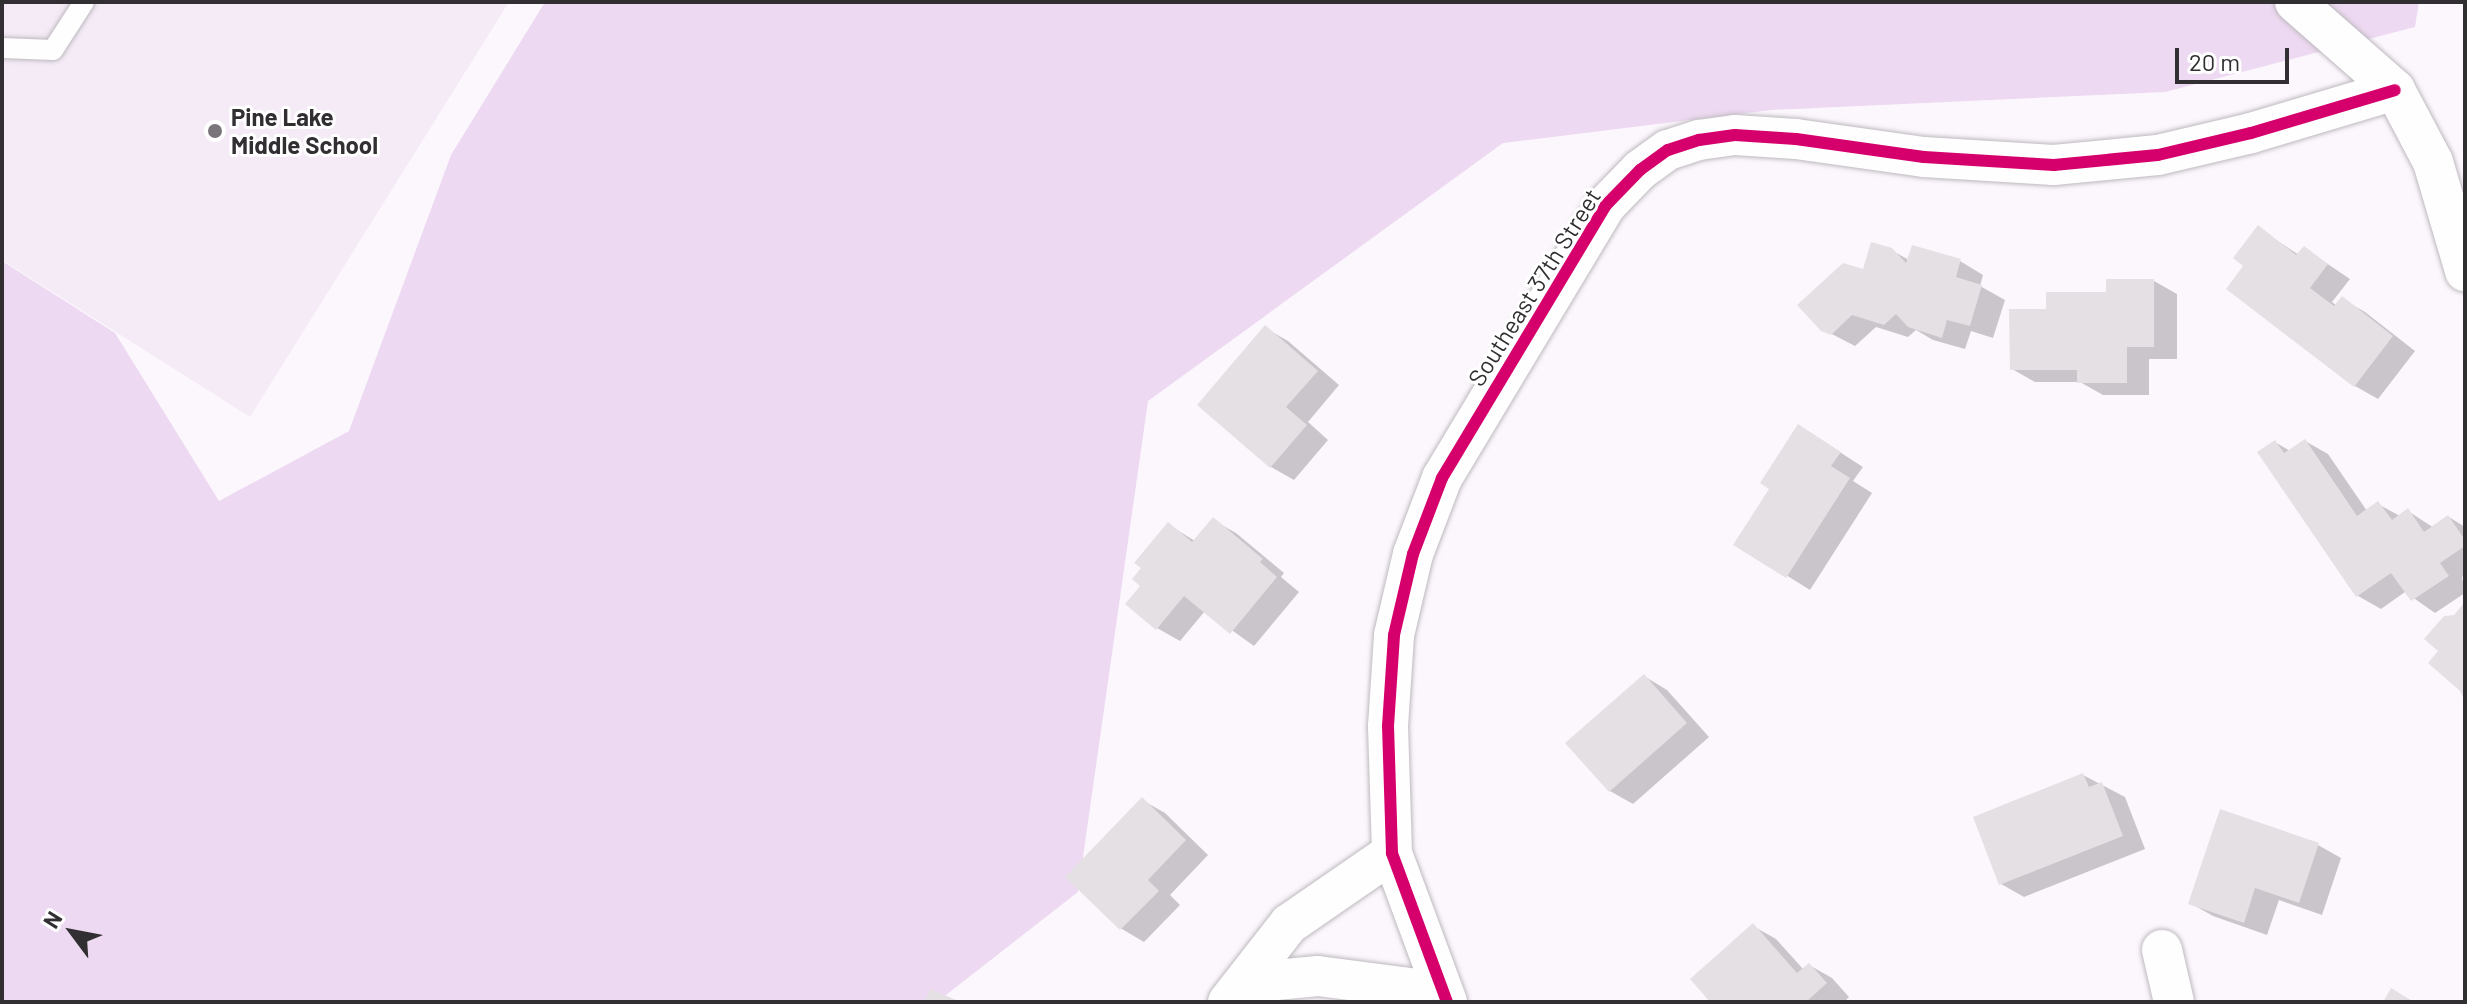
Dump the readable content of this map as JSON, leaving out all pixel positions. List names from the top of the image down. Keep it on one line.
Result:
{"streets":{"street":["Southeast 37th Street"]},"places":["Pine Lake Middle School"],"scale_bar":"20 m","north":"top left"}
